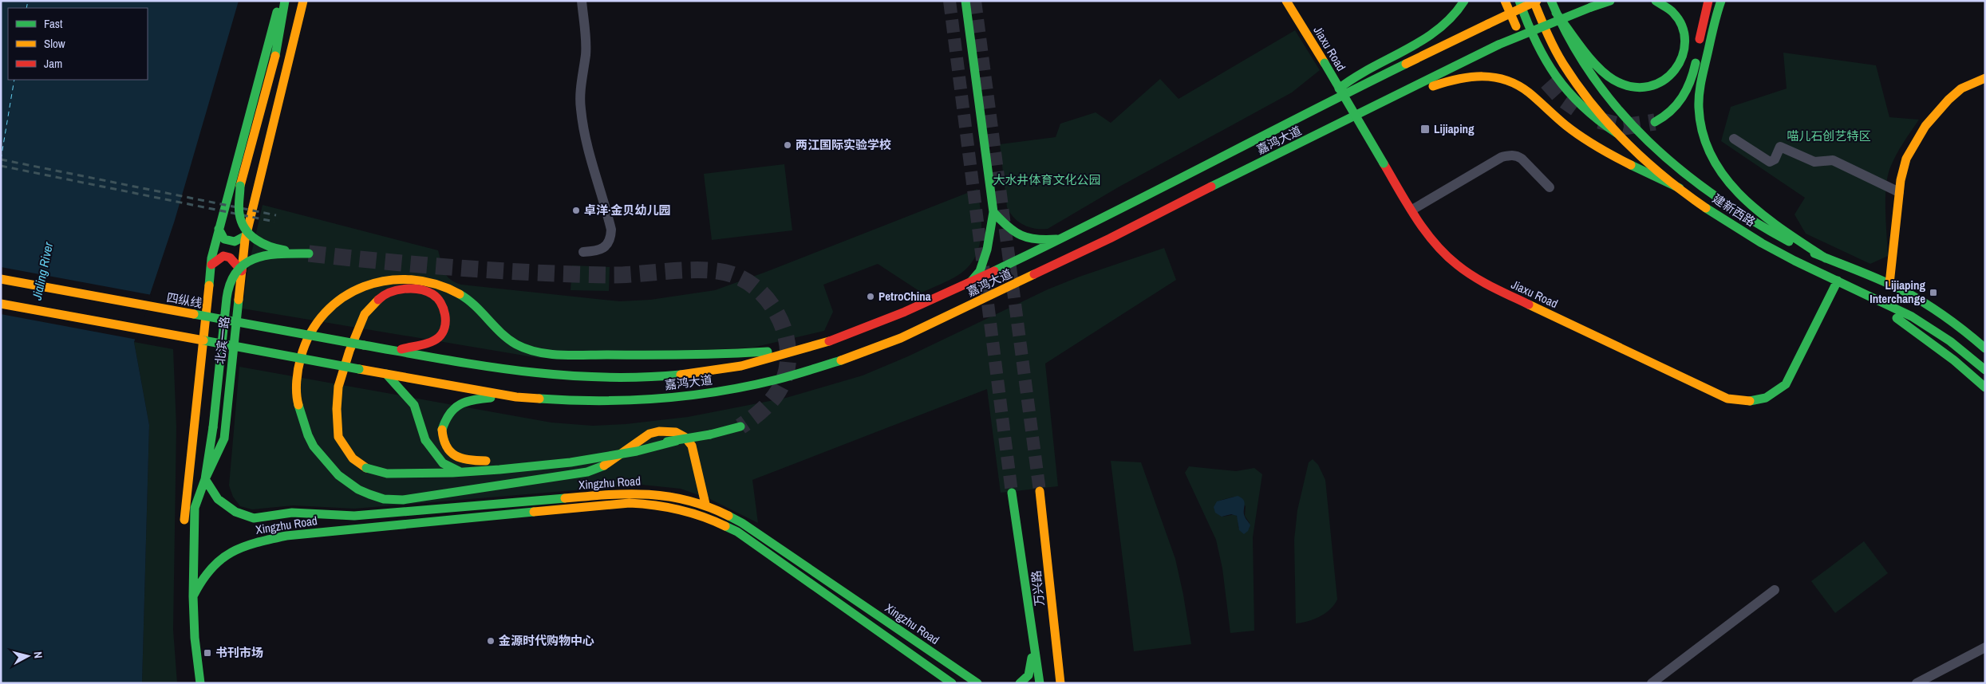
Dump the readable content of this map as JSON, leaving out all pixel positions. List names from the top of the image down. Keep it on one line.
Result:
{"streets":{"main road":["Jiaxu Road","嘉鸿大道","建新西路","四纵线","北滨一路","Xingzhu Road","万兴路"]},"crossings":[["Jiaxu Road","建新西路"],["嘉鸿大道","建新西路"],["嘉鸿大道","四纵线"],["北滨一路","Xingzhu Road"]],"water":["Jialing River"],"parks":["喵儿石创艺特区","大水井体育文化公园"],"places":{"transit":["Lijiaping","Lijiaping Interchange","书刊市场"],"other":["两江国际实验学校","卓洋·金贝幼儿园","PetroChina","金源时代购物中心"]},"legend":["Fast","Slow","Jam"],"north":"right"}
